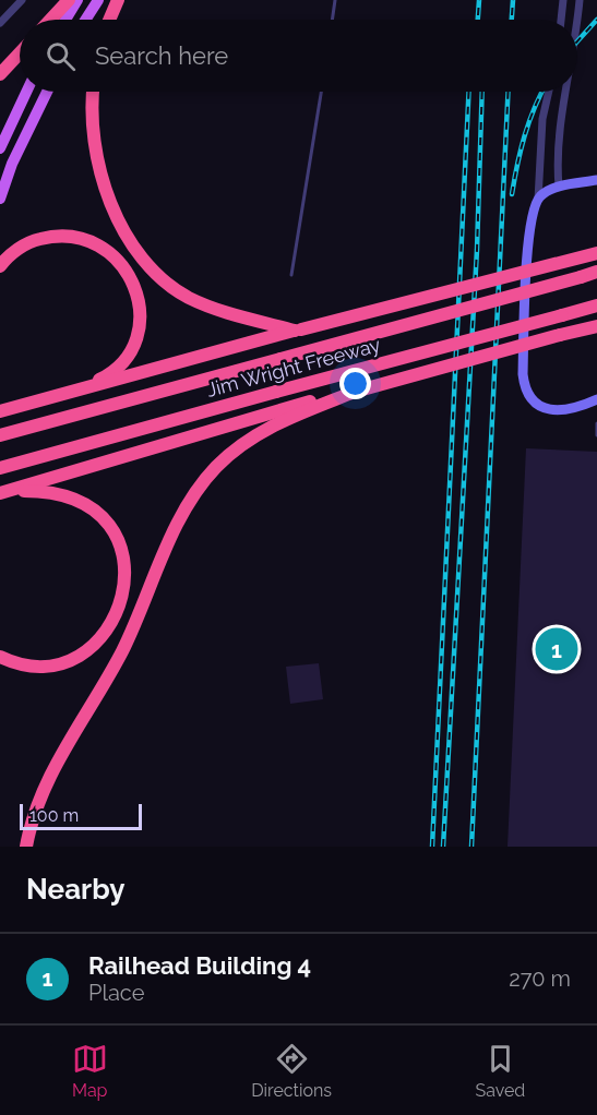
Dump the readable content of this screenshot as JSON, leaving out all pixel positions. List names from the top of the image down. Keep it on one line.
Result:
{"streets":{"highway":["Jim Wright Freeway"]},"scale_bar":"100 m","page":{"search":"Search here","pins":"1","scale":"100 m","heading":"Nearby","list":[{"mark":"1","name":"Railhead Building 4","note":"Place","value":"270 m"}],"nav":["Map","Directions","Saved"]}}
